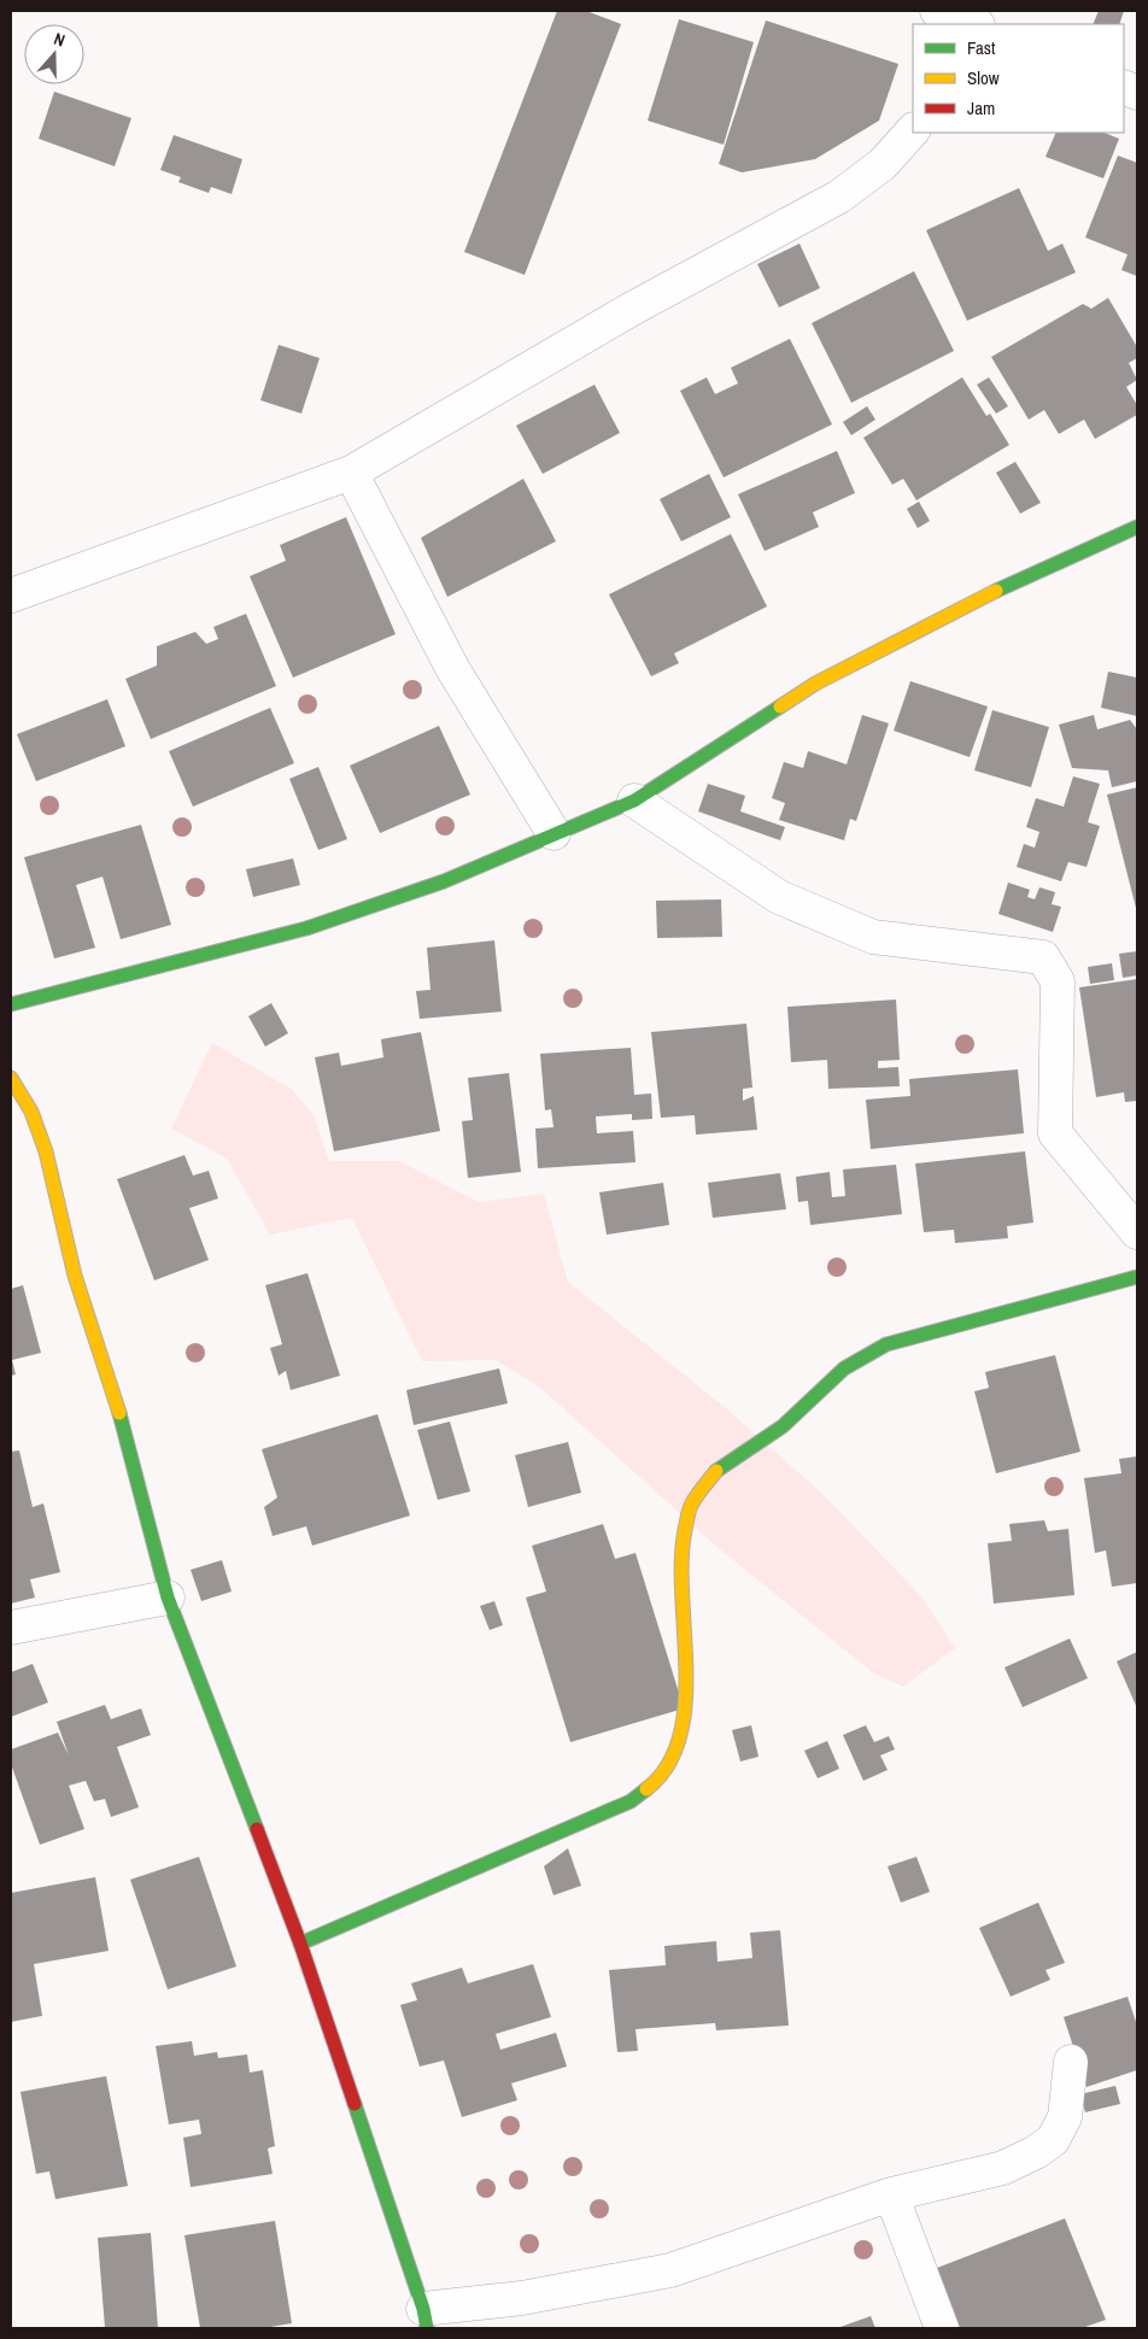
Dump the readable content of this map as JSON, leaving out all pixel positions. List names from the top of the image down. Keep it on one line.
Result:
{"legend":["Fast","Slow","Jam"],"north":"top"}
